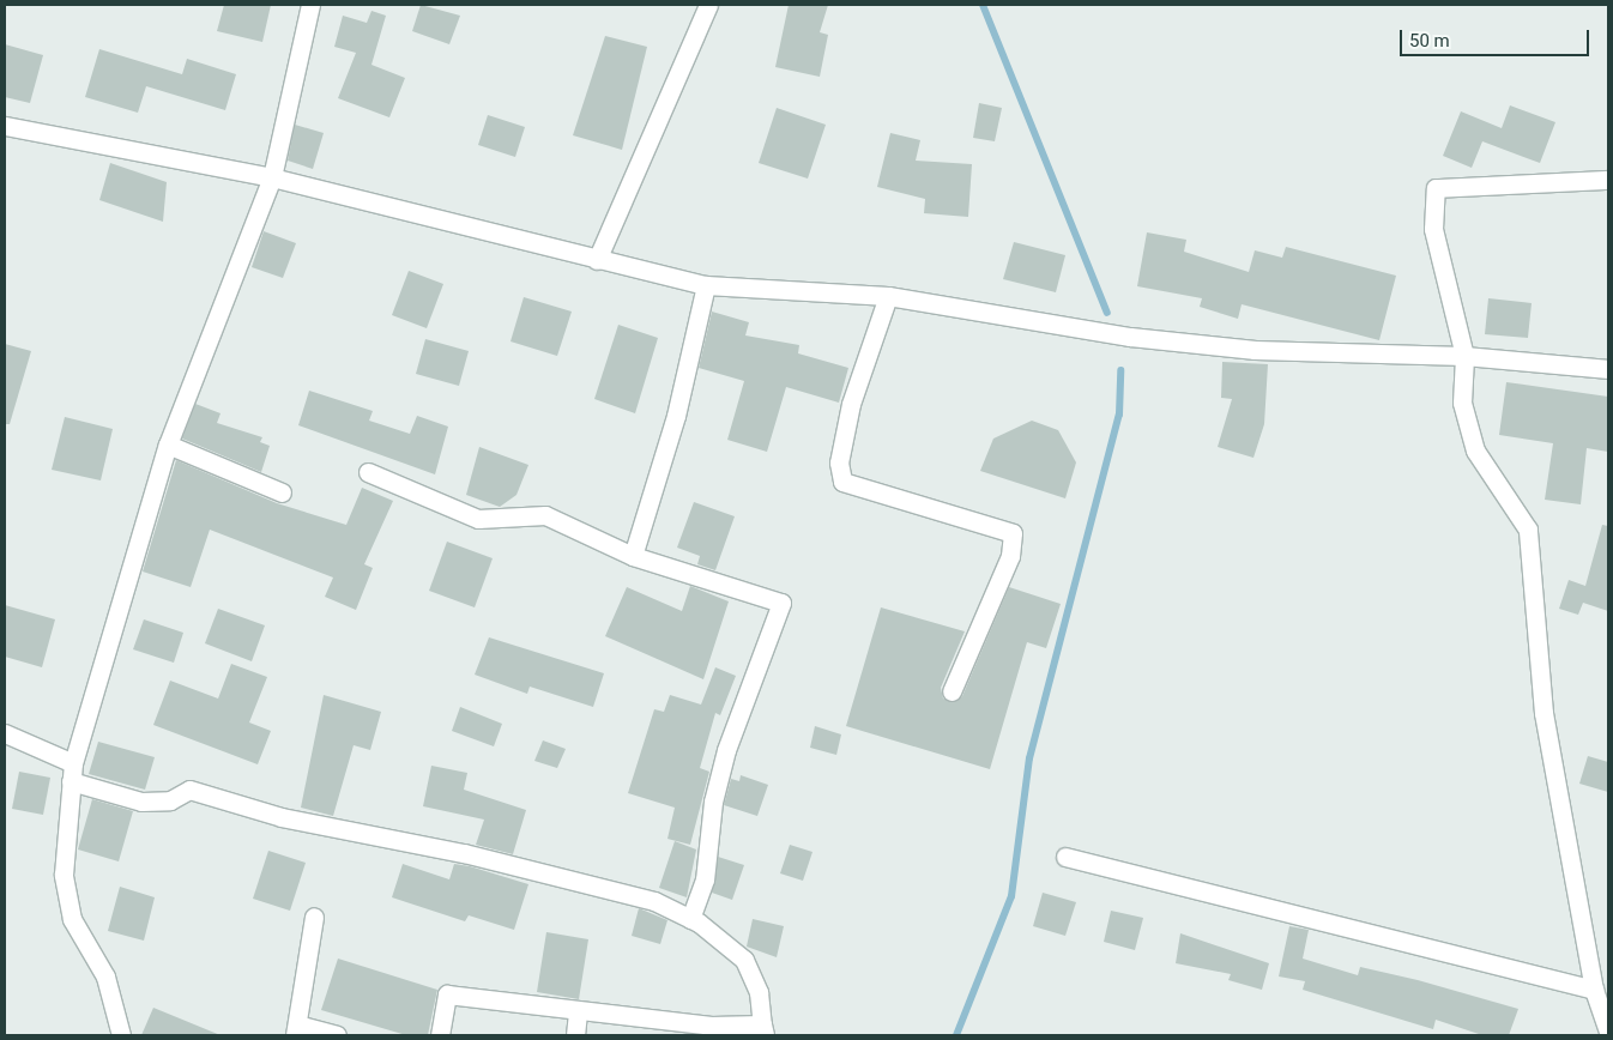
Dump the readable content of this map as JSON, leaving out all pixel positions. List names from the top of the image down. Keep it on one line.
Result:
{"scale_bar":"50 m"}
